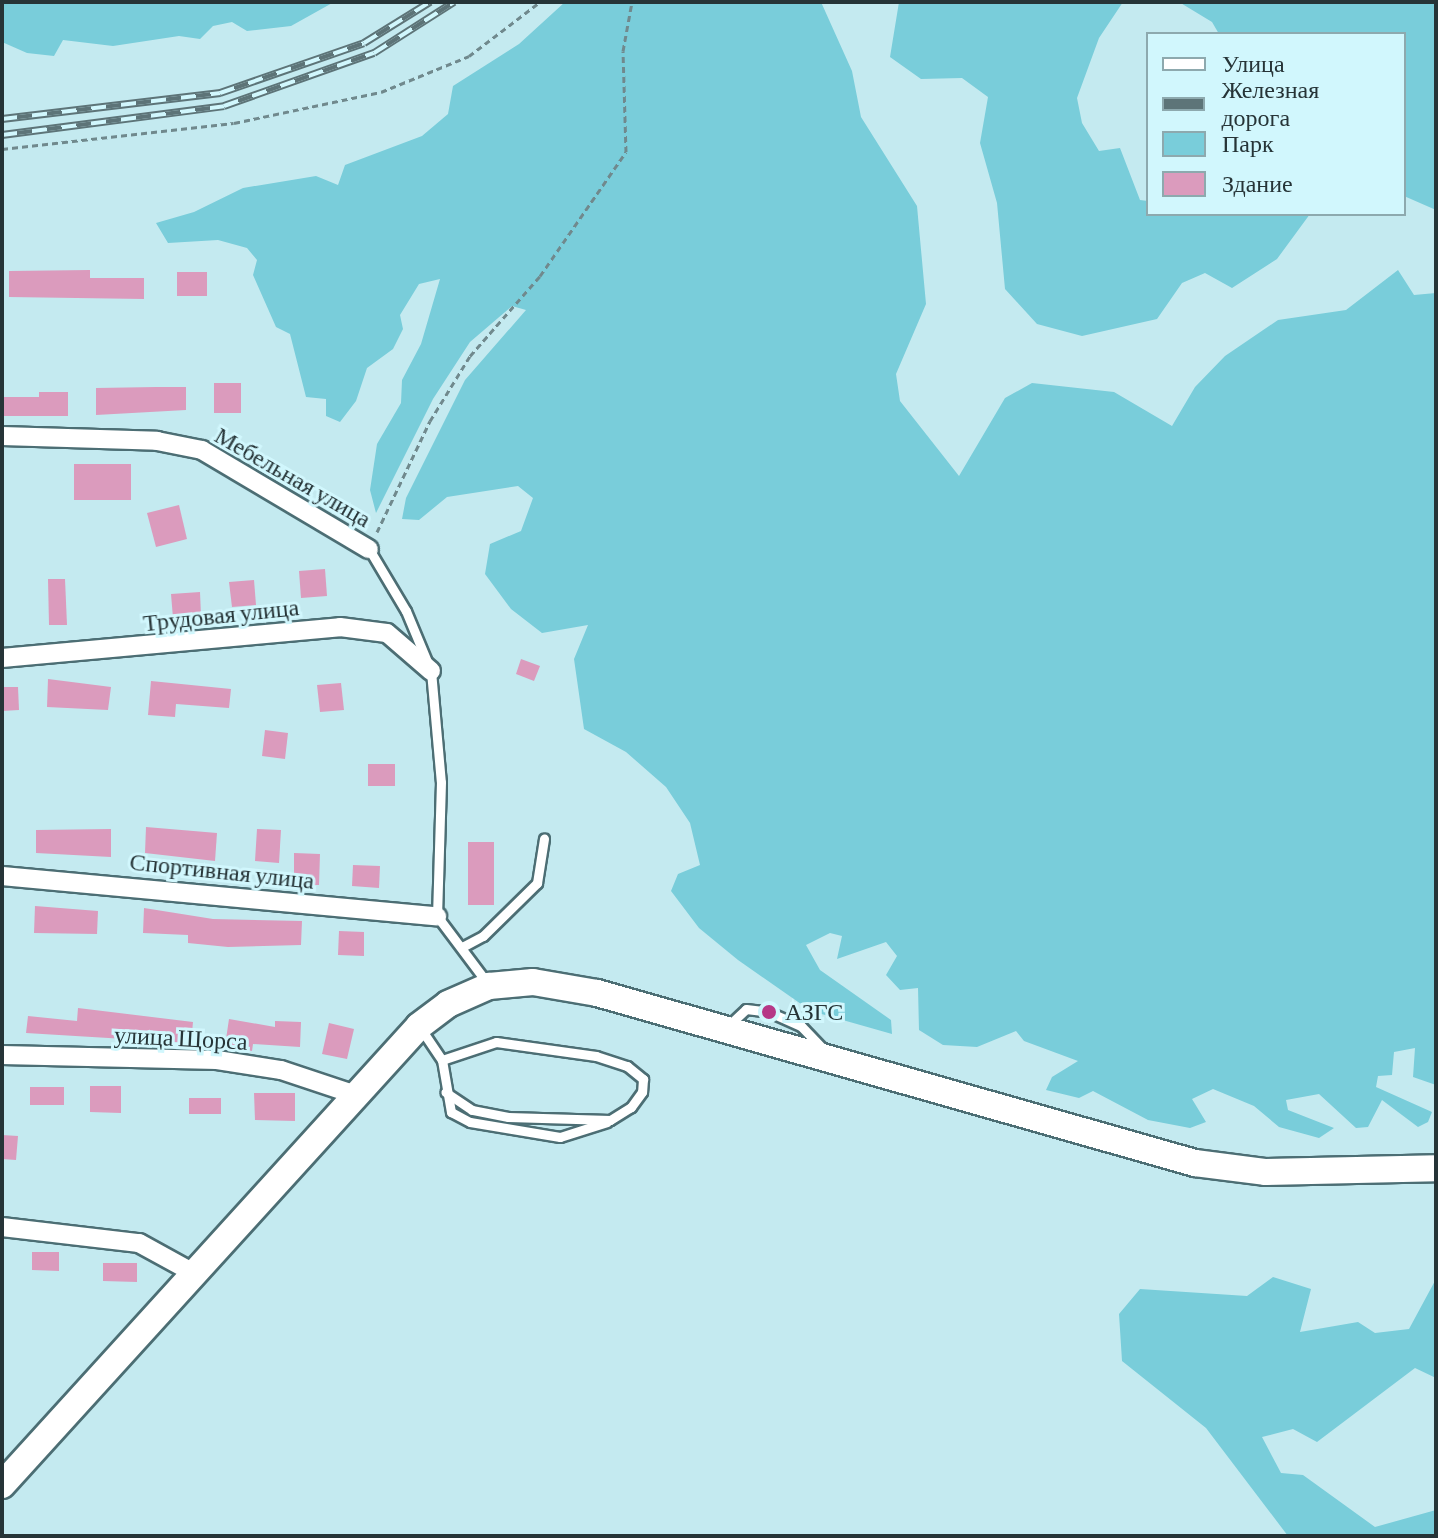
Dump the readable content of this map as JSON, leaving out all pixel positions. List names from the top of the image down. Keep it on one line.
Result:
{"streets":{"street":["Мебельная улица","Трудовая улица","Спортивная улица","улица Щорса"]},"places":["АЗГС"],"legend":["Улица","Железная дорога","Парк","Здание"]}
